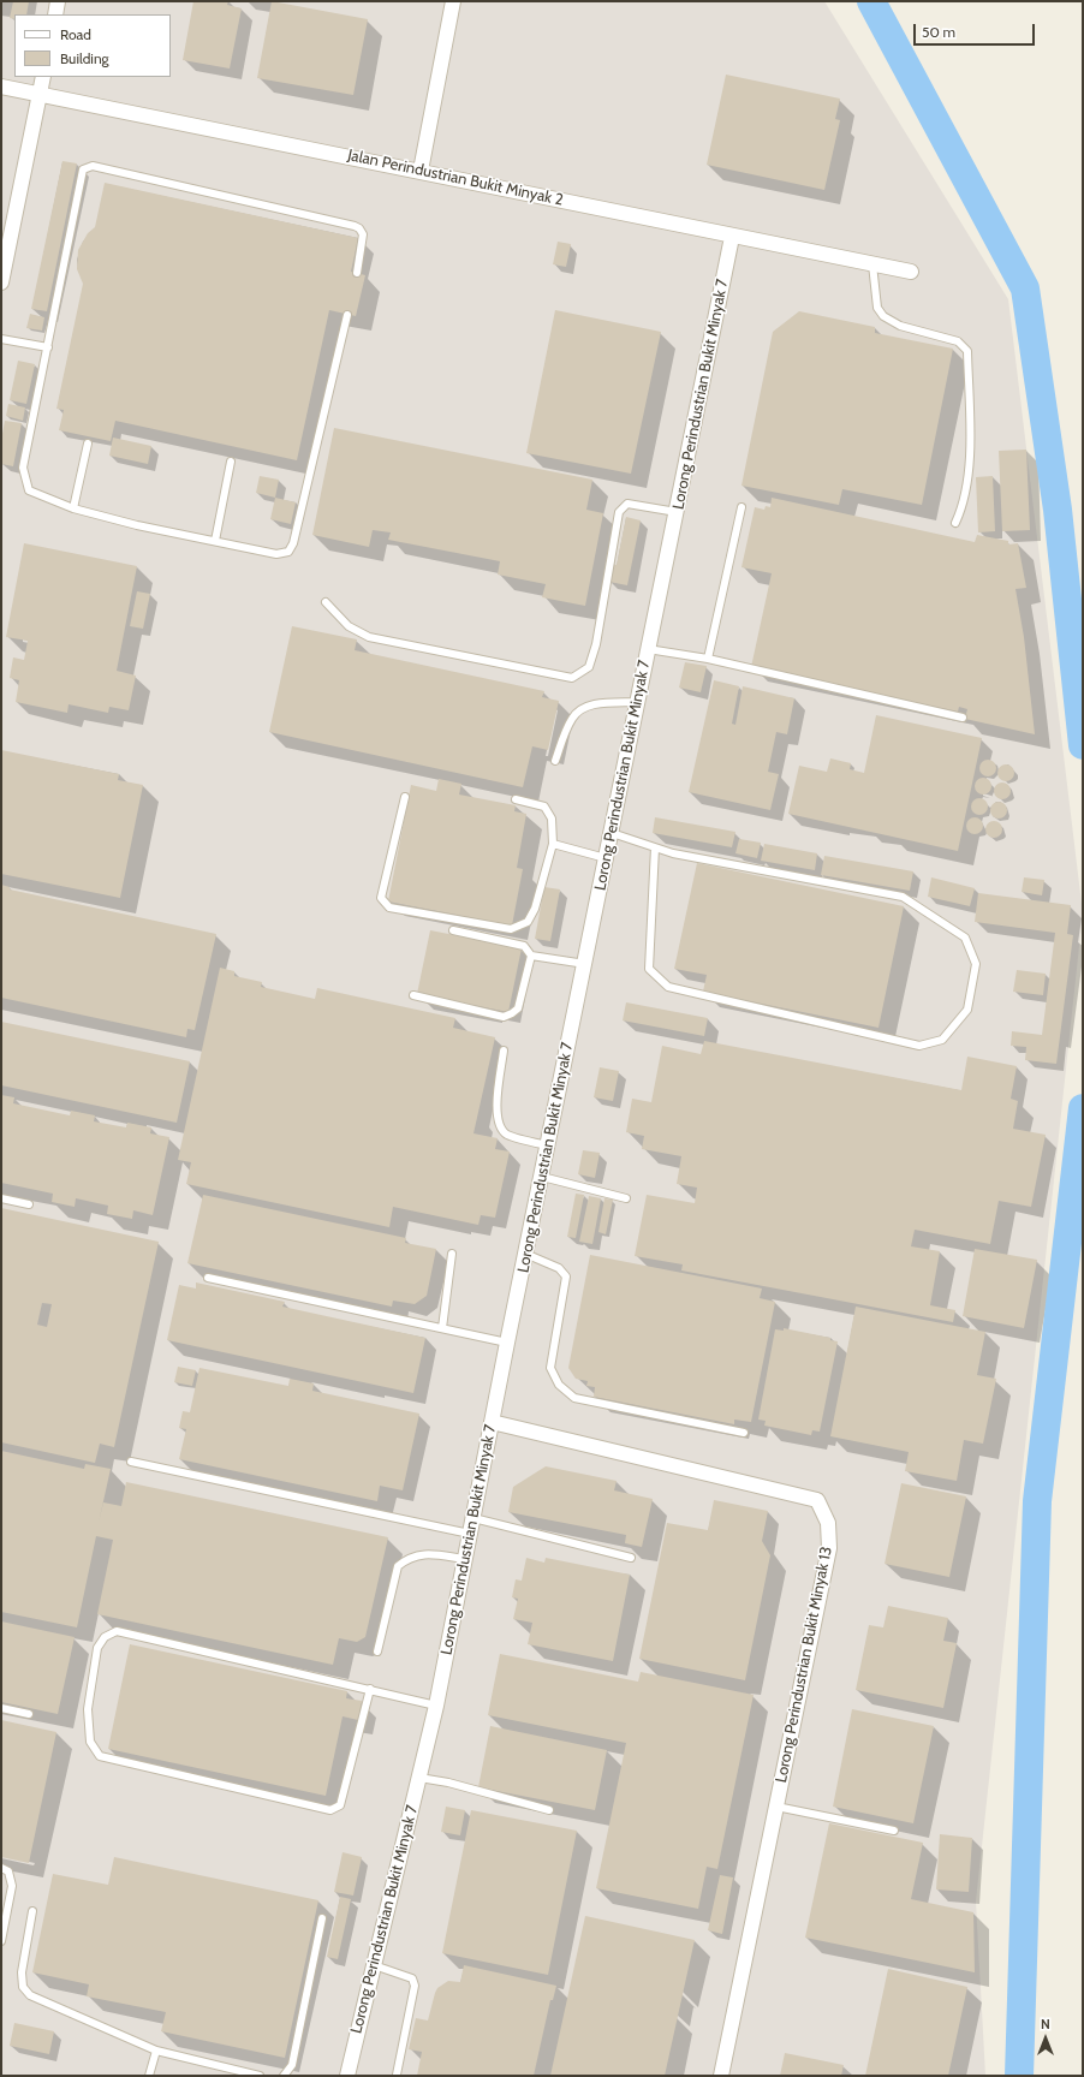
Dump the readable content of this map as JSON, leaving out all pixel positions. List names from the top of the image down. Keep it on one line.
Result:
{"streets":{"street":["Jalan Perindustrian Bukit Minyak 2","Lorong Perindustrian Bukit Minyak 7","Lorong Perindustrian Bukit Minyak 13"]},"crossings":[["Jalan Perindustrian Bukit Minyak 2","Lorong Perindustrian Bukit Minyak 7"],["Lorong Perindustrian Bukit Minyak 7","Lorong Perindustrian Bukit Minyak 13"]],"legend":["Road","Building"],"scale_bar":"50 m","north":"top"}
